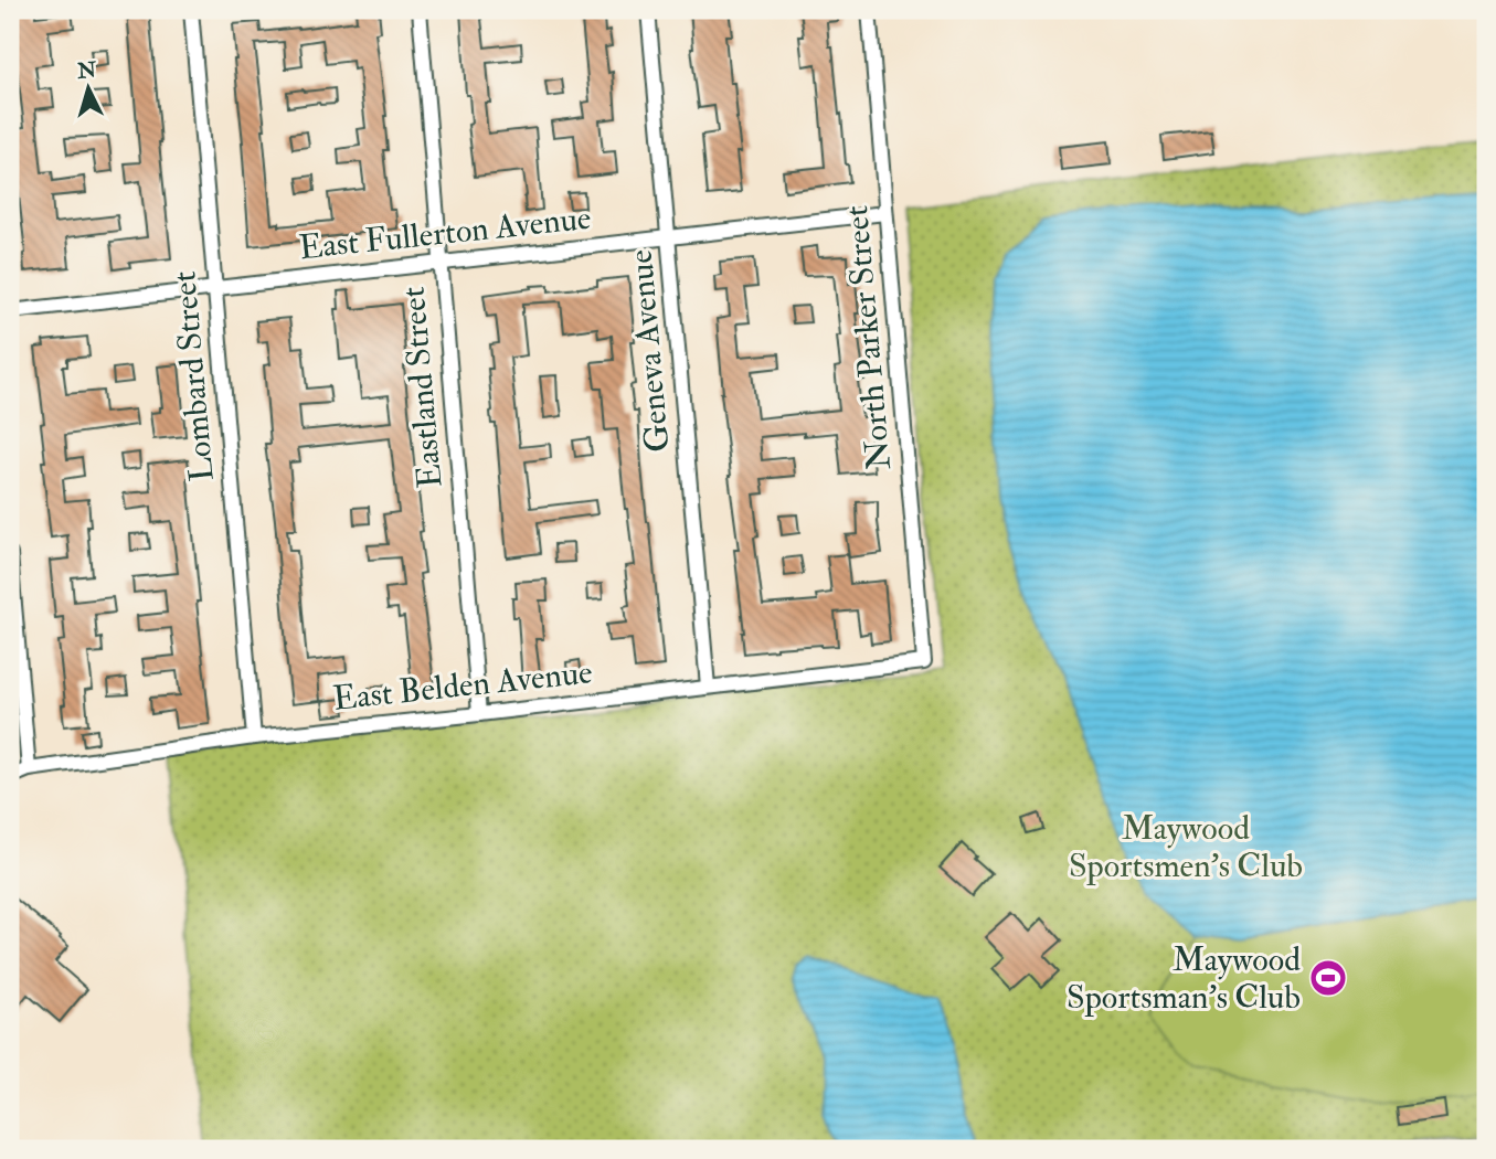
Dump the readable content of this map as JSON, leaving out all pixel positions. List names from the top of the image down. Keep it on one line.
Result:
{"streets":{"street":["East Fullerton Avenue","North Parker Street","Geneva Avenue","Lombard Street","Eastland Street","East Belden Avenue"]},"crossings":[["East Fullerton Avenue","North Parker Street"],["East Fullerton Avenue","Geneva Avenue"],["East Fullerton Avenue","Lombard Street"],["East Fullerton Avenue","Eastland Street"],["North Parker Street","East Belden Avenue"],["Geneva Avenue","East Belden Avenue"],["Lombard Street","East Belden Avenue"],["Eastland Street","East Belden Avenue"]],"parks":["Maywood Sportsmen's Club"],"places":{"sports":["Maywood Sportsman's Club"]},"north":"top"}
